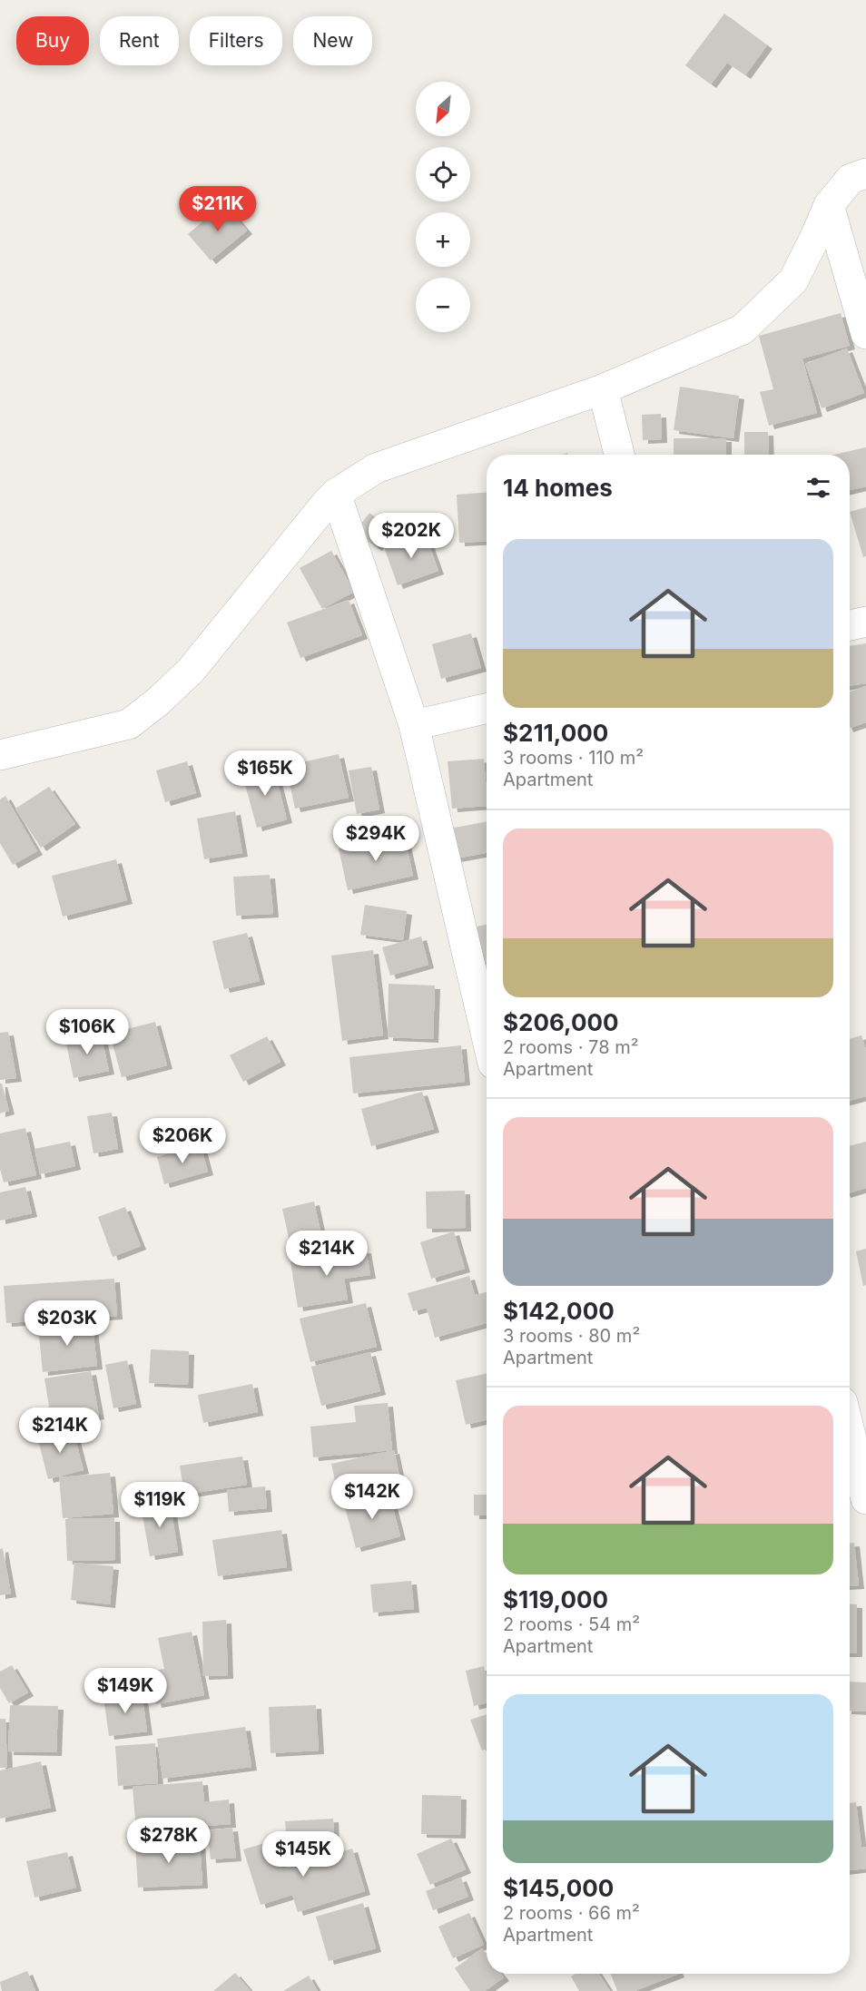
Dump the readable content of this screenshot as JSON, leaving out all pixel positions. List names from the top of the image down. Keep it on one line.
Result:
{"north":"bottom left","page":{"chip":["Buy","Rent","Filters","New"],"map_buttons":["+","−"],"price":["$211K","$202K","$165K","$294K","$106K","$206K","$214K","$203K","$214K","$142K","$119K","$149K","$278K","$145K"],"heading":"14 homes","list":[{"name":"$211,000","note":"3 rooms · 110 m² · Apartment"},{"name":"$206,000","note":"2 rooms · 78 m² · Apartment"},{"name":"$142,000","note":"3 rooms · 80 m² · Apartment"},{"name":"$119,000","note":"2 rooms · 54 m² · Apartment"},{"name":"$145,000","note":"2 rooms · 66 m² · Apartment"}]}}
